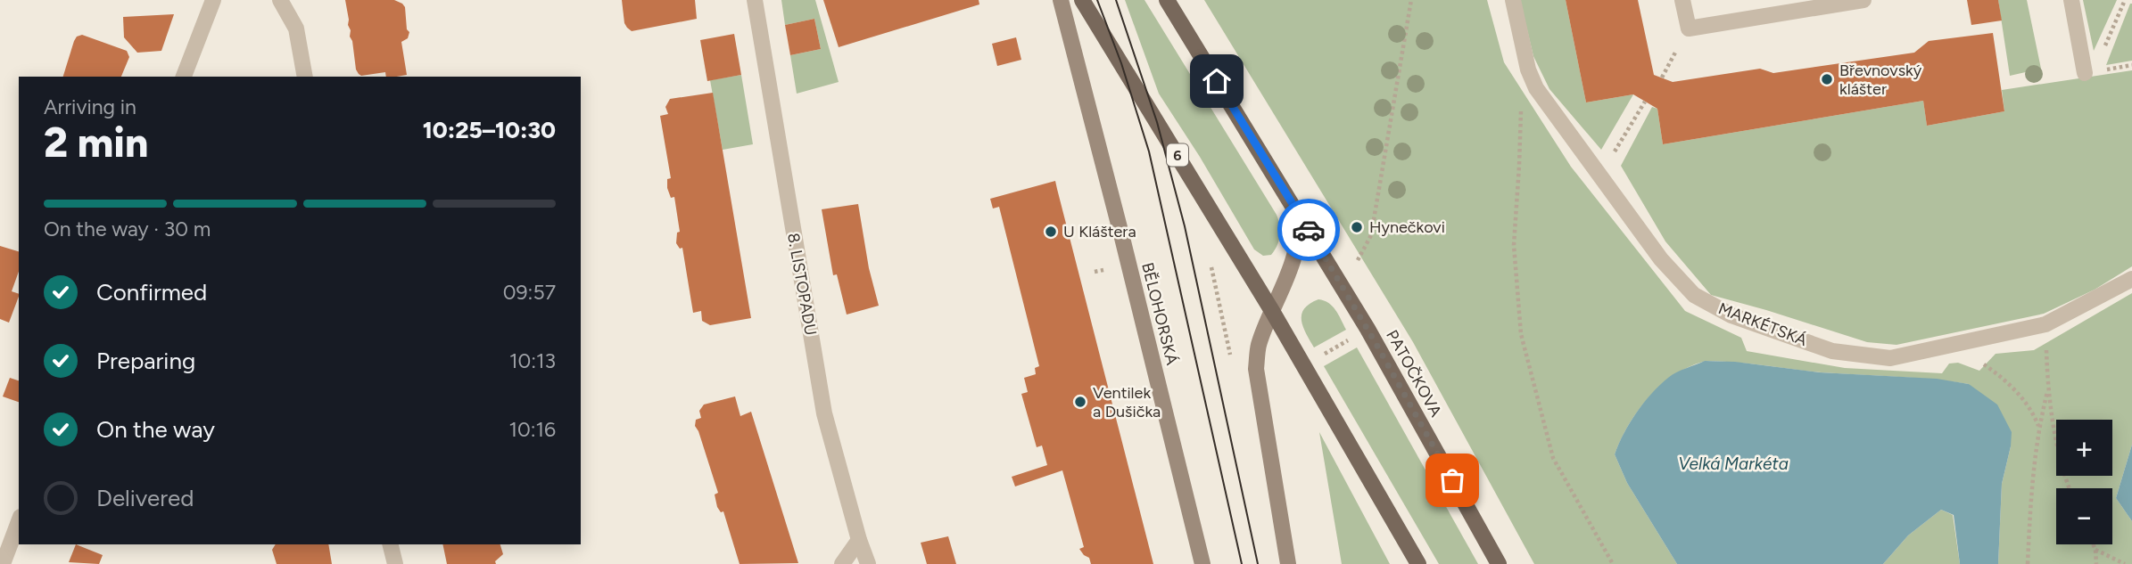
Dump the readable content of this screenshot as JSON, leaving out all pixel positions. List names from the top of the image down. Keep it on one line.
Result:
{"streets":{"main road":["6","PATOČKOVA"],"street":["8. LISTOPADU","BĚLOHORSKÁ","MARKÉTSKÁ"]},"water":["Velká Markéta"],"places":["Břevnovský klášter","Hynečkovi","U Kláštera","Ventilek a Dušička"],"page":{"heading":["2 min","Arriving in","10:25–10:30"],"bar":"On the way · 30 m","list":[["Confirmed","09:57"],["Preparing","10:13"],["On the way","10:16"],"Delivered"],"map_buttons":["+","−"]}}
